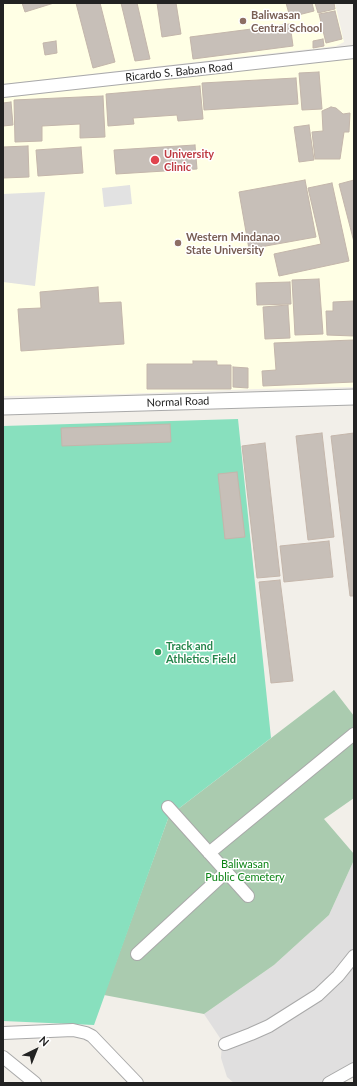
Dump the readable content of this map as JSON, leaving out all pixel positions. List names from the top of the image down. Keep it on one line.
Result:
{"streets":{"street":["Ricardo S. Baban Road","Normal Road"]},"parks":["Baliwasan Public Cemetery"],"places":["Baliwasan Central School","University Clinic","Western Mindanao State University","Track and Athletics Field"],"north":"top right"}
